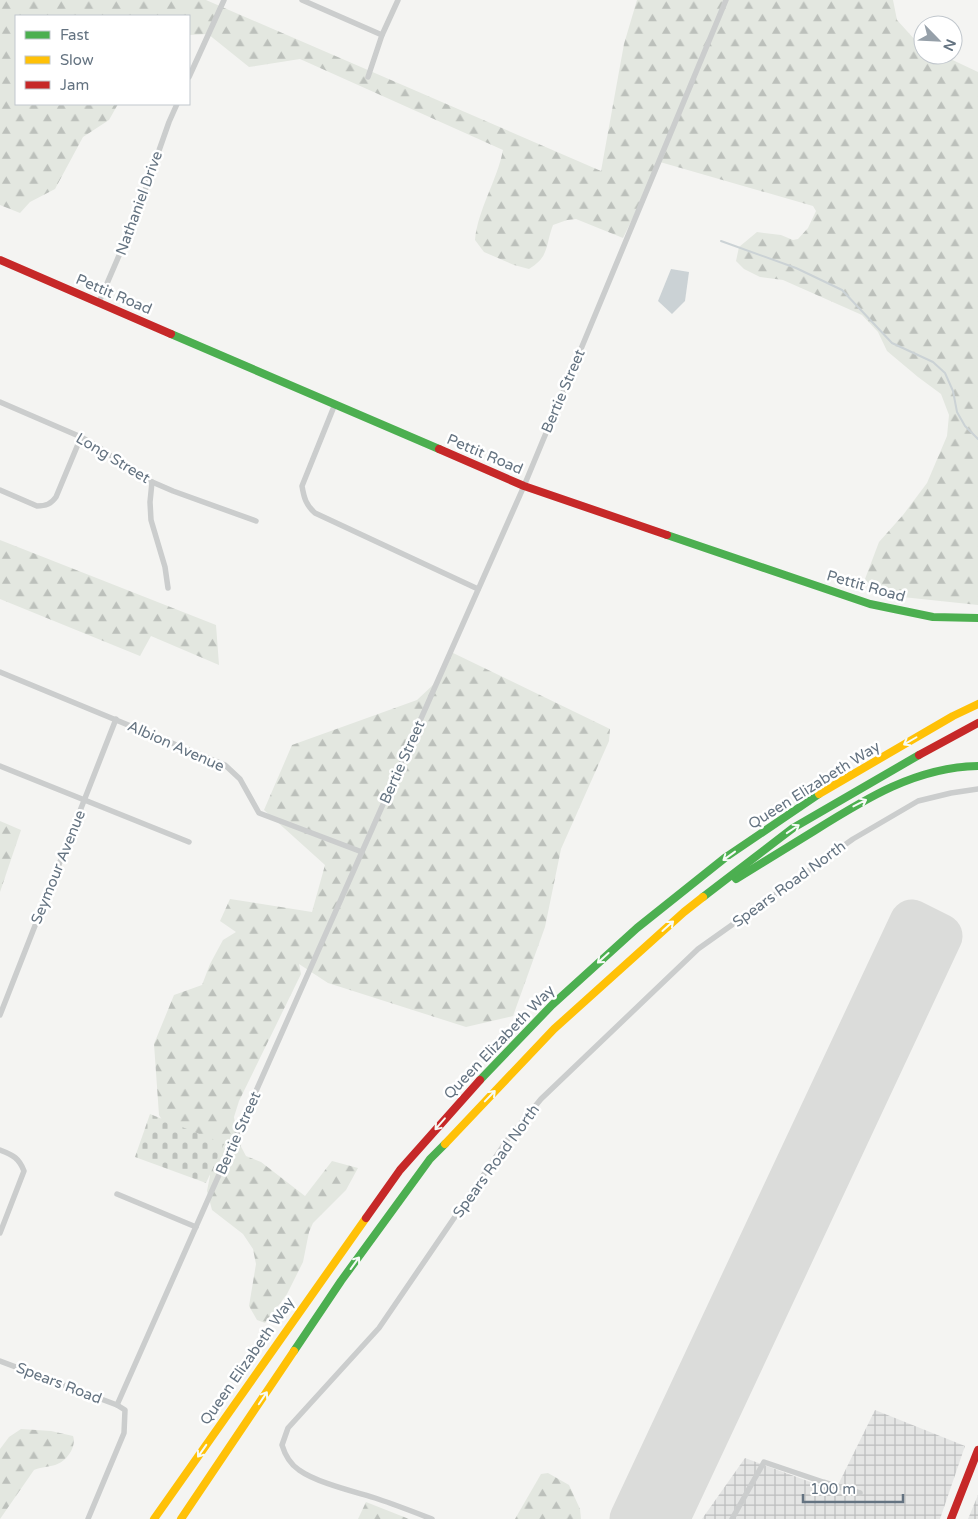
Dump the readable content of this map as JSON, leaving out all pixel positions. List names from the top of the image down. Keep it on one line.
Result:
{"streets":{"main road":["Pettit Road","Queen Elizabeth Way"],"street":["Nathaniel Drive","Bertie Street","Long Street","Albion Avenue","Seymour Avenue","Spears Road North","Spears Road"]},"crossings":[["Nathaniel Drive","Pettit Road"],["Pettit Road","Bertie Street"],["Bertie Street","Albion Avenue"],["Bertie Street","Spears Road"],["Albion Avenue","Seymour Avenue"]],"legend":["Fast","Slow","Jam"],"scale_bar":"100 m","north":"bottom right"}
